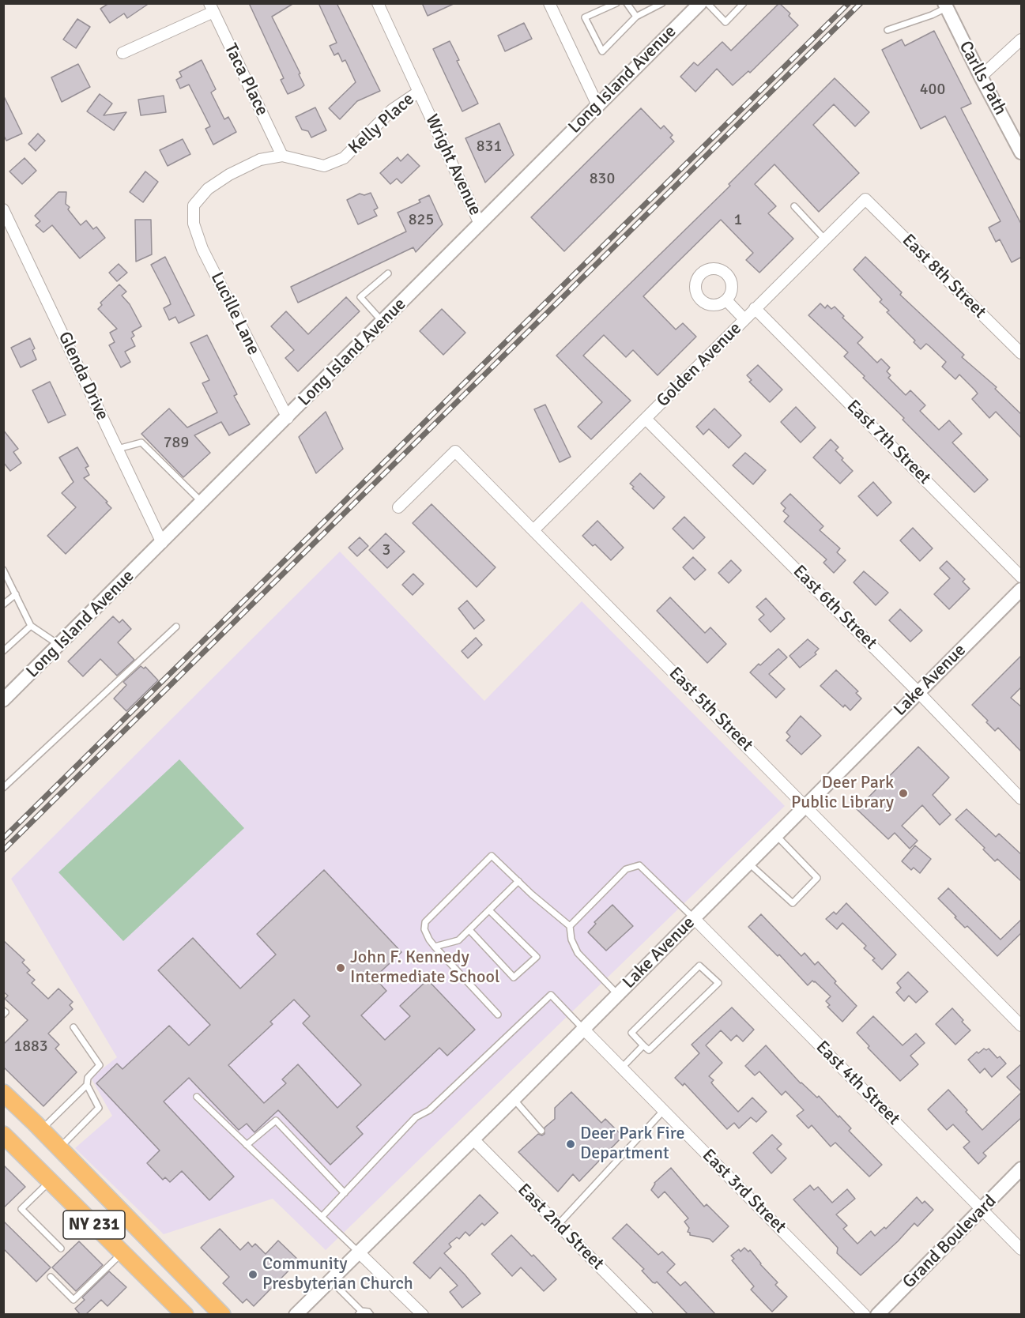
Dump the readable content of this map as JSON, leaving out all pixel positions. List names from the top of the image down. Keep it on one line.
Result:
{"streets":{"main road":["NY 231"],"street":["Carlls Path","Taca Place","Long Island Avenue","Kelly Place","Wright Avenue","East 8th Street","Lucille Lane","Golden Avenue","Glenda Drive","East 7th Street","East 6th Street","Lake Avenue","East 5th Street","East 4th Street","East 3rd Street","East 2nd Street","Grand Boulevard"]},"crossings":[["Taca Place","Kelly Place"],["Long Island Avenue","Wright Avenue"],["Long Island Avenue","Lucille Lane"],["Long Island Avenue","Glenda Drive"],["Kelly Place","Wright Avenue"],["Kelly Place","Lucille Lane"],["East 8th Street","Golden Avenue"],["Golden Avenue","East 7th Street"],["Golden Avenue","East 6th Street"],["Golden Avenue","East 5th Street"],["East 6th Street","Lake Avenue"],["Lake Avenue","East 5th Street"],["Lake Avenue","East 4th Street"],["Lake Avenue","East 3rd Street"],["Lake Avenue","East 2nd Street"],["East 4th Street","Grand Boulevard"]],"places":["Deer Park Public Library","John F. Kennedy Intermediate School","Deer Park Fire Department","Community Presbyterian Church"],"house_numbers":["400","831","830","825","1","789","3","1883"]}
